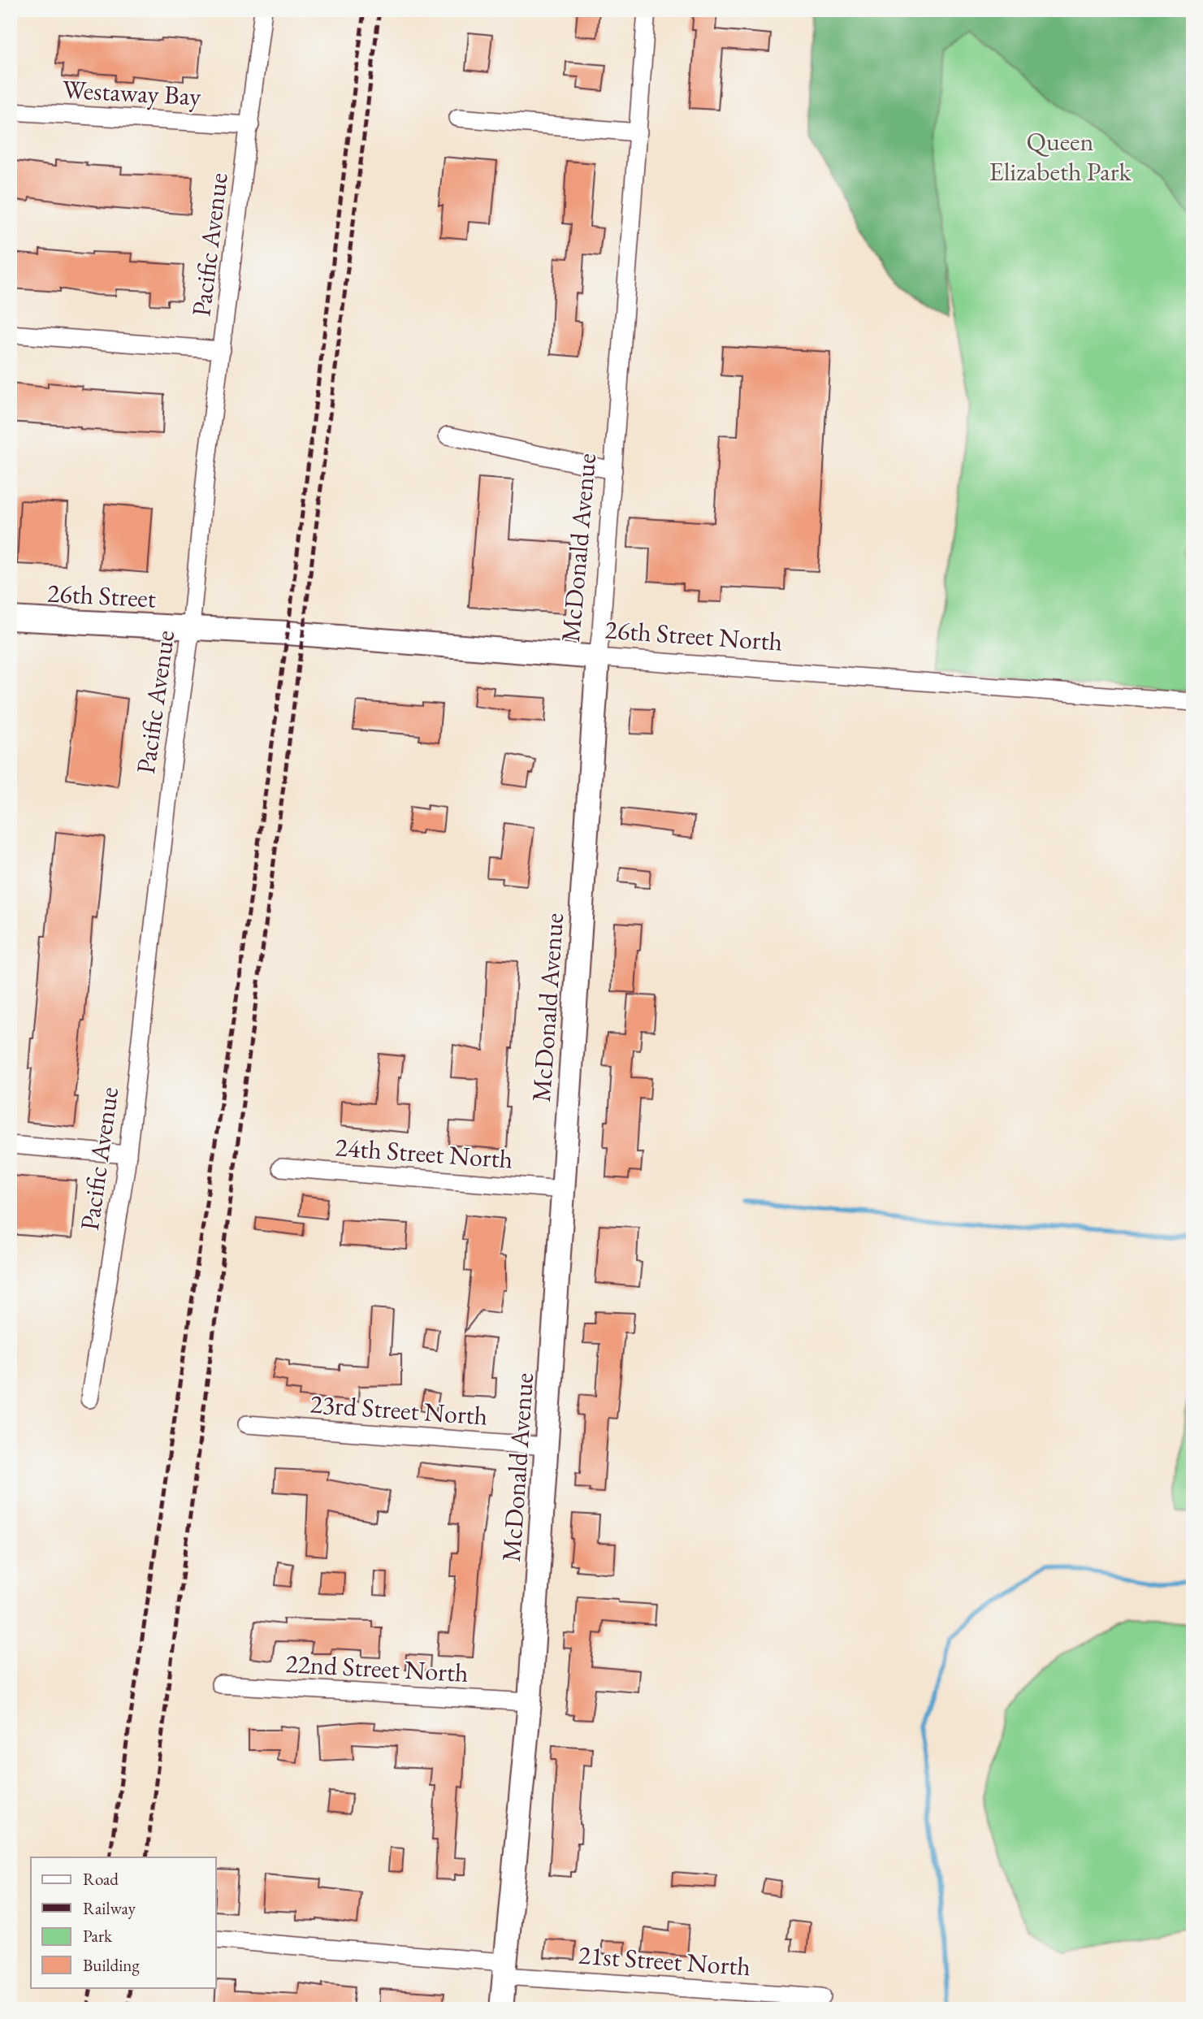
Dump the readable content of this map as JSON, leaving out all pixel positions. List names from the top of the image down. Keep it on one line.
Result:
{"streets":{"street":["Westaway Bay","Pacific Avenue","McDonald Avenue","26th Street","26th Street North","24th Street North","23rd Street North","22nd Street North","21st Street North"]},"crossings":[["Westaway Bay","Pacific Avenue"],["Pacific Avenue","26th Street"],["Pacific Avenue","26th Street North"],["McDonald Avenue","26th Street North"],["McDonald Avenue","24th Street North"],["McDonald Avenue","23rd Street North"],["McDonald Avenue","22nd Street North"],["McDonald Avenue","21st Street North"],["26th Street","26th Street North"]],"parks":["Queen Elizabeth Park"],"legend":["Road","Railway","Park","Building"]}
